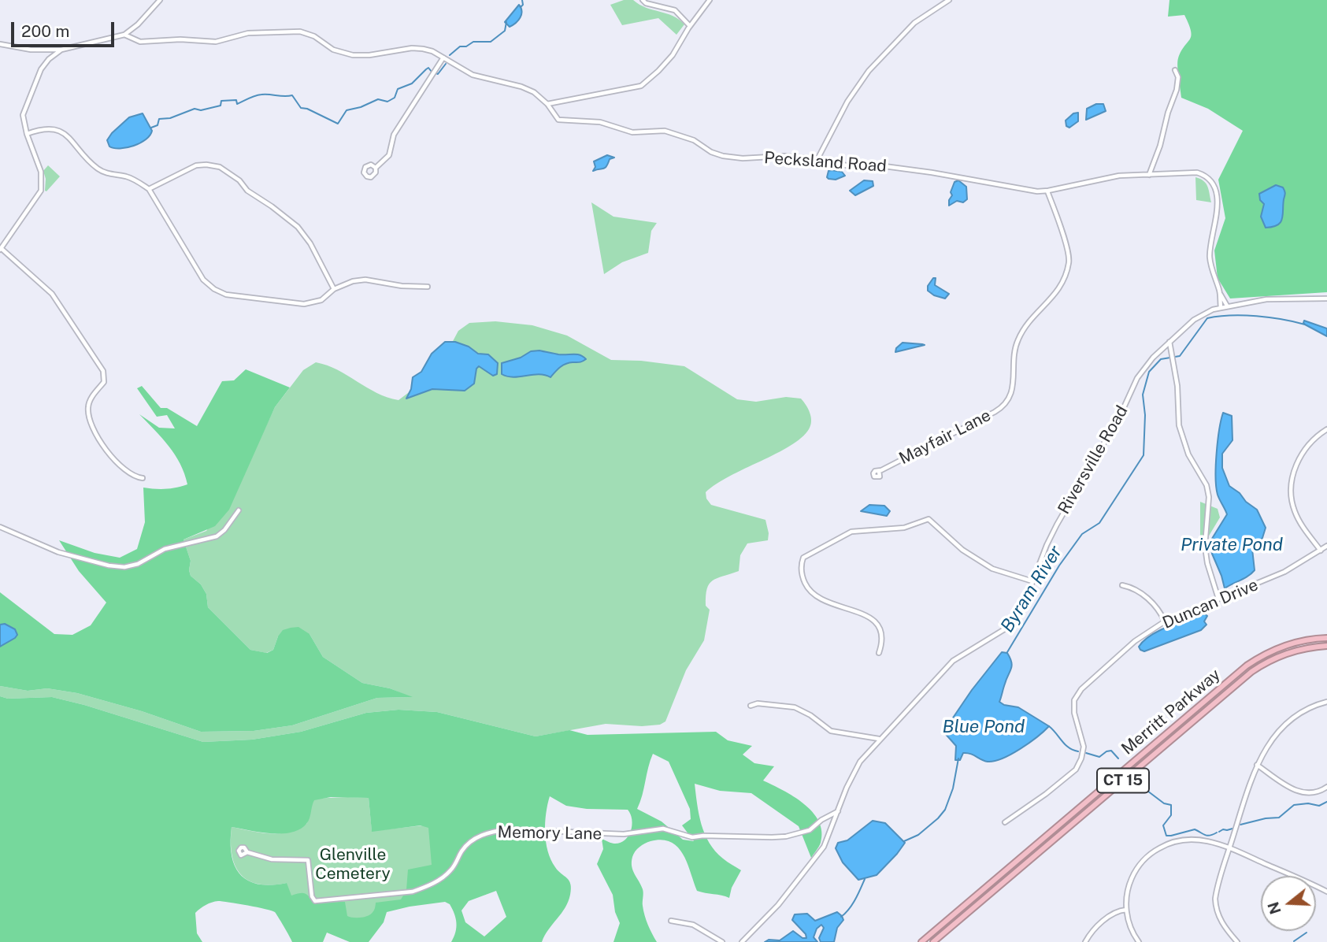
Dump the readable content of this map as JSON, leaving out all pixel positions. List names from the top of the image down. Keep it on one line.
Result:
{"streets":{"highway":["Merritt Parkway","CT 15"],"street":["Pecksland Road","Mayfair Lane","Riversville Road","Duncan Drive","Memory Lane"]},"crossings":[["Pecksland Road","Mayfair Lane"],["Pecksland Road","Riversville Road"],["Riversville Road","Memory Lane"]],"water":["Private Pond","Byram River","Blue Pond"],"parks":["Glenville Cemetery"],"scale_bar":"200 m","north":"left"}
